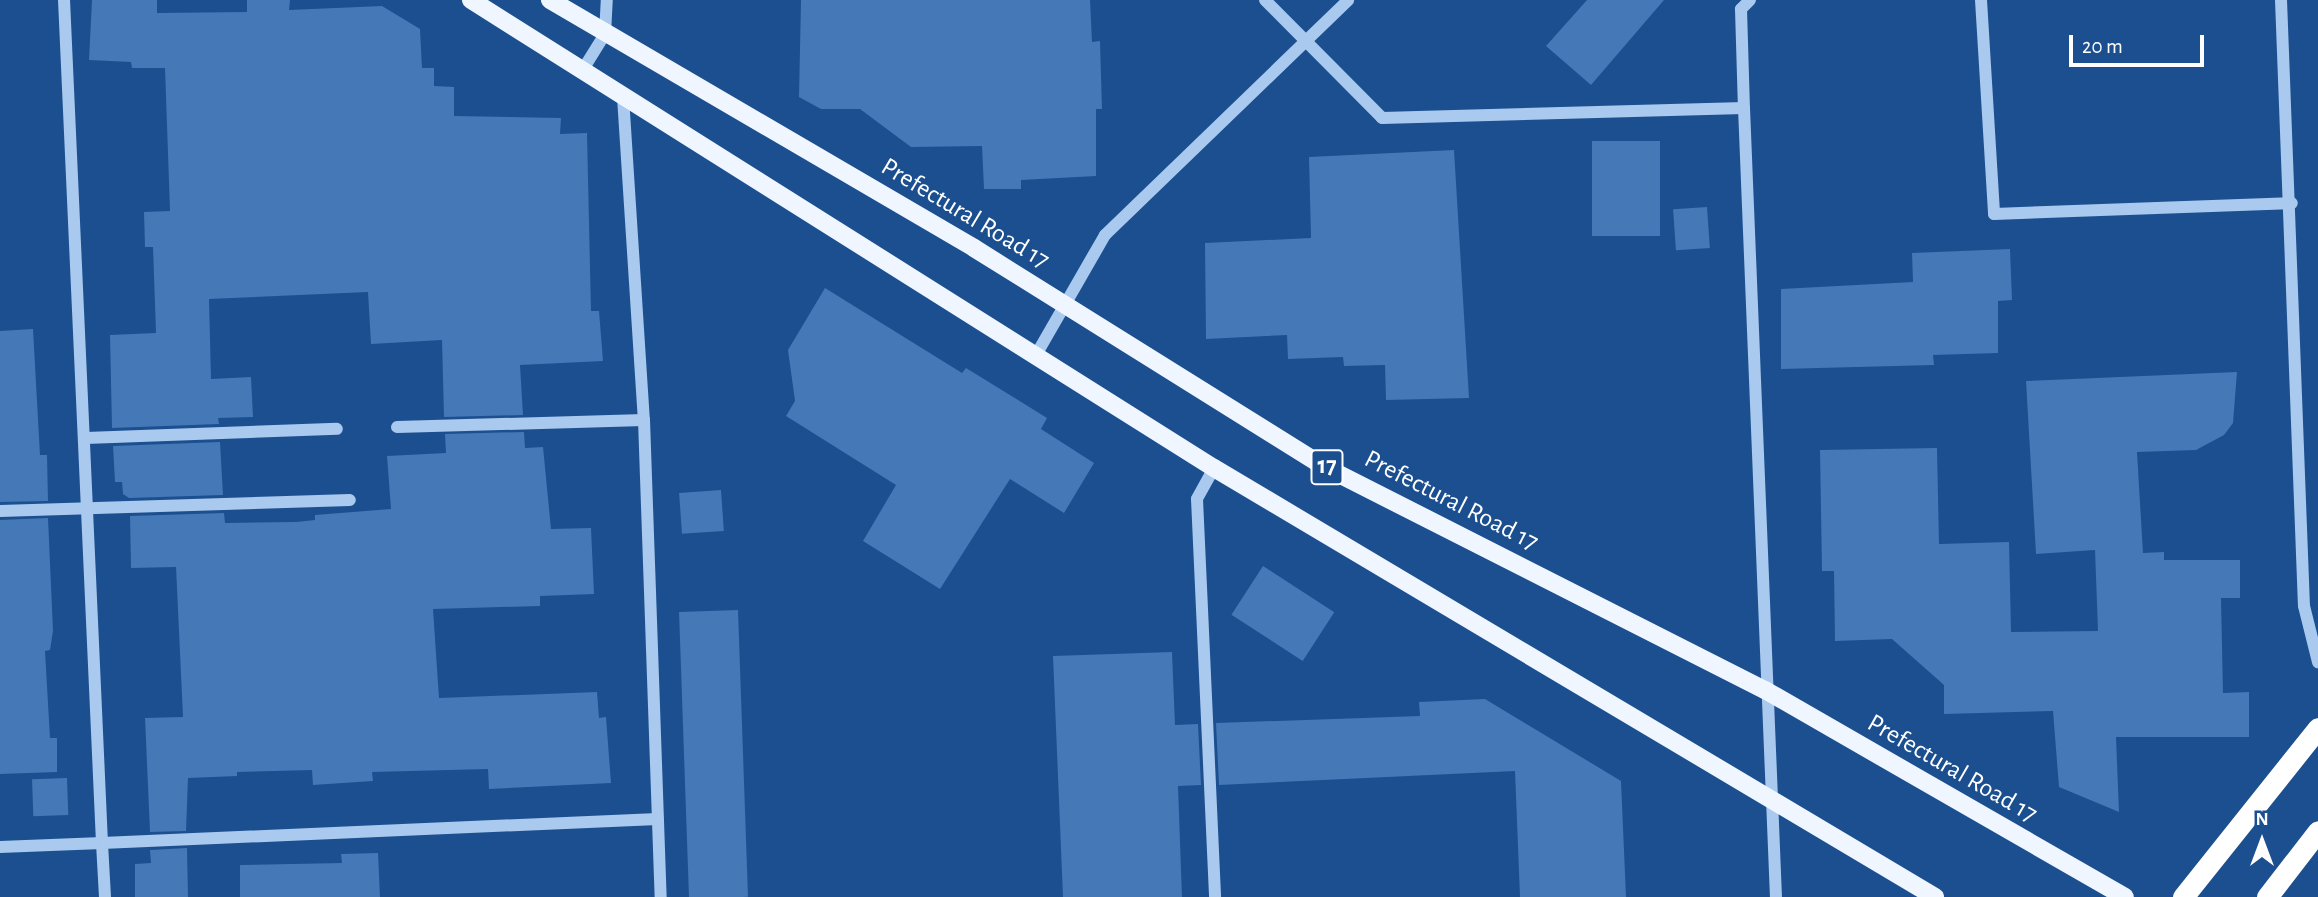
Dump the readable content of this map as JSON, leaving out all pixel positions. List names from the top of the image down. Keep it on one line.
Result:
{"streets":{"main road":["Prefectural Road 17","17"]},"scale_bar":"20 m","north":"top"}
